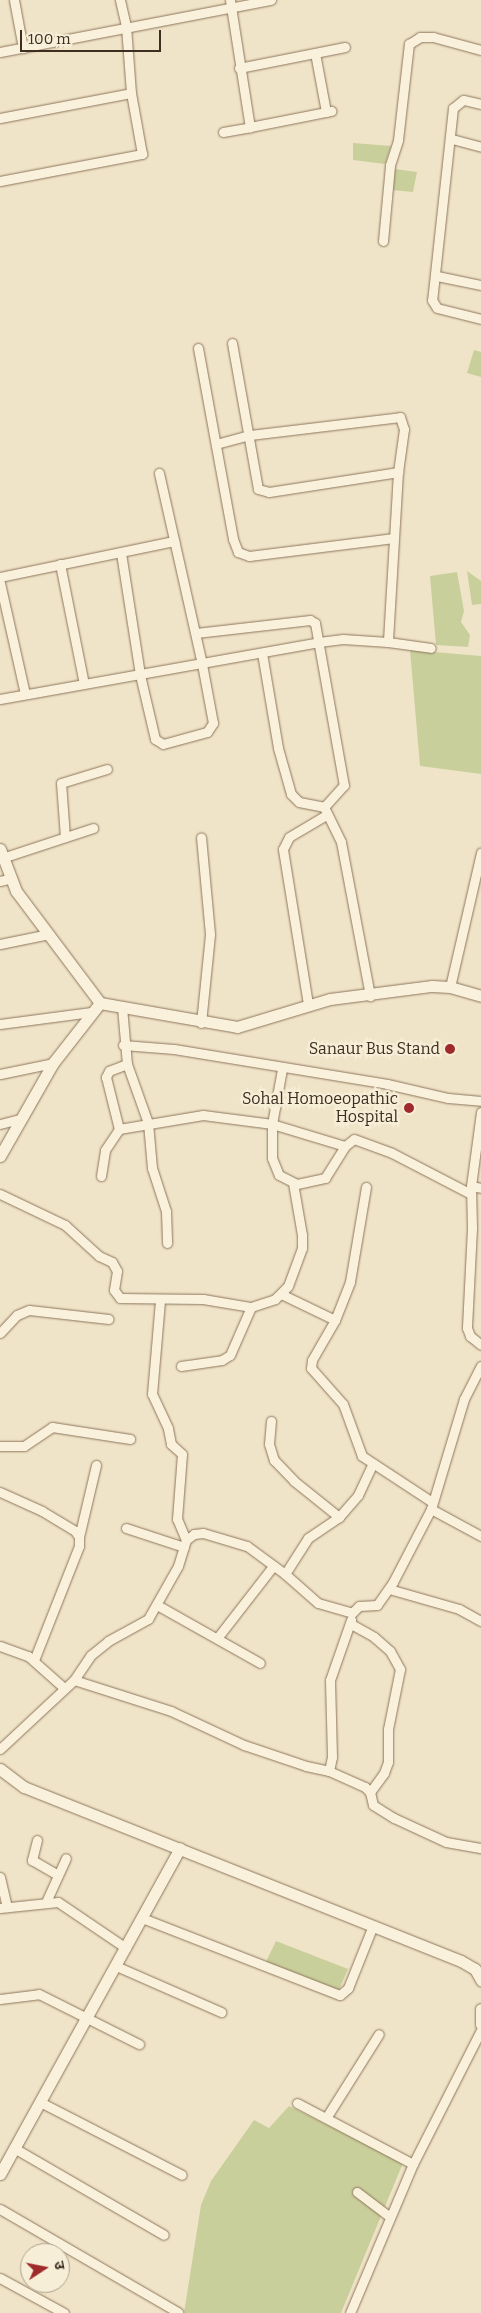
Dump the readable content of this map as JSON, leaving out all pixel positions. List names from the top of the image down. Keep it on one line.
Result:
{"places":["Sanaur Bus Stand","Sohal Homoeopathic Hospital"],"scale_bar":"100 m","north":"right"}
